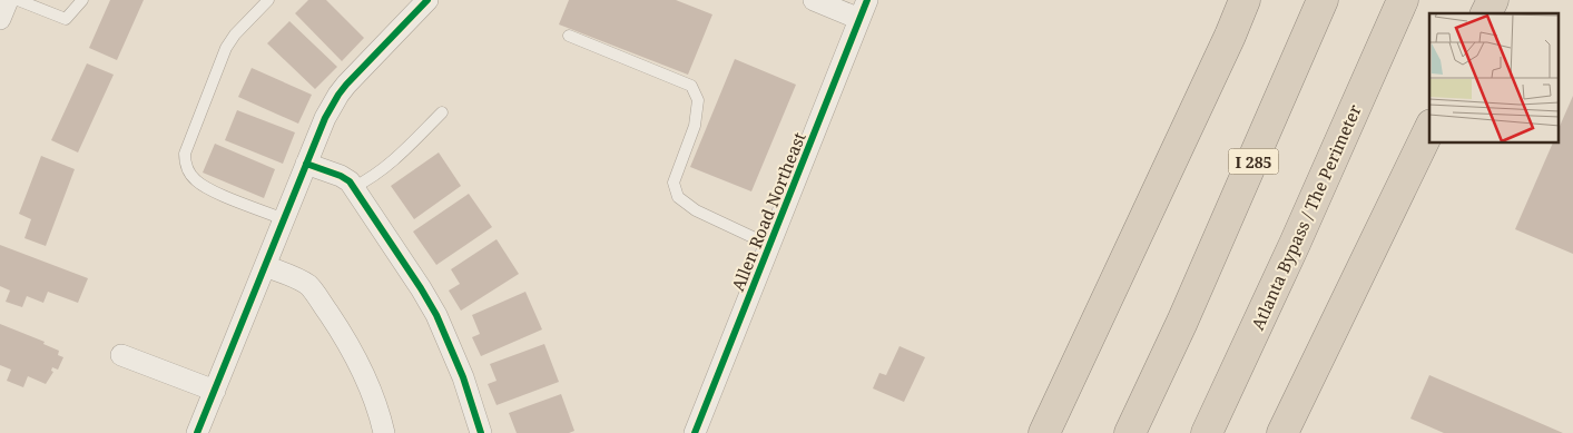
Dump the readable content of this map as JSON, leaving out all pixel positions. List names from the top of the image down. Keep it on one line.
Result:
{"streets":{"highway":["I 285","Atlanta Bypass / The Perimeter"],"street":["Allen Road Northeast"]}}
